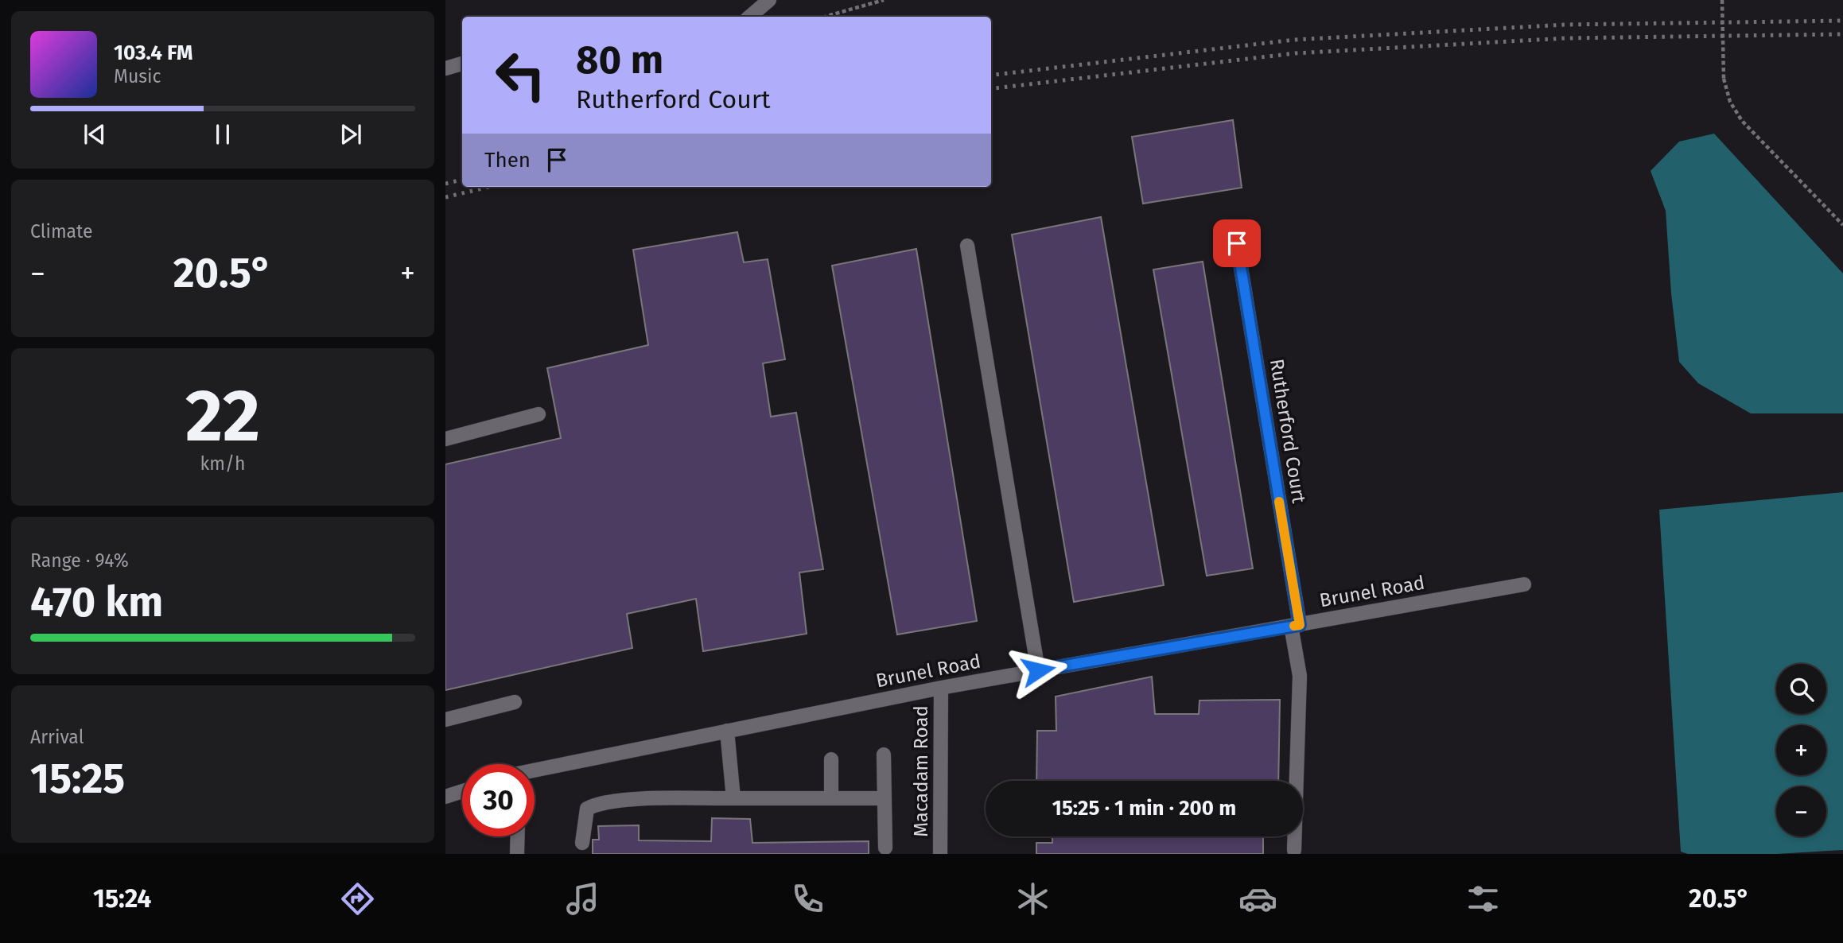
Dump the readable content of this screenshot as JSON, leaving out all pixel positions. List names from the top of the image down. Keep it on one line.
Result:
{"streets":{"street":["Rutherford Court","Brunel Road","Macadam Road"]},"crossings":[["Rutherford Court","Brunel Road"],["Brunel Road","Macadam Road"]],"page":{"turn":["80 m","Rutherford Court"],"song":["103.4 FM","Music"],"then":"Then","tile":["Climate",["22","km/h"],["Range · 94%","470 km"],["Arrival","15:25"]],"heat":["−","20.5°","+"],"map_buttons":["+","−"],"limit":"30","trip":"15:25 · 1 min · 200 m","tabs":["15:24","20.5°"]}}
